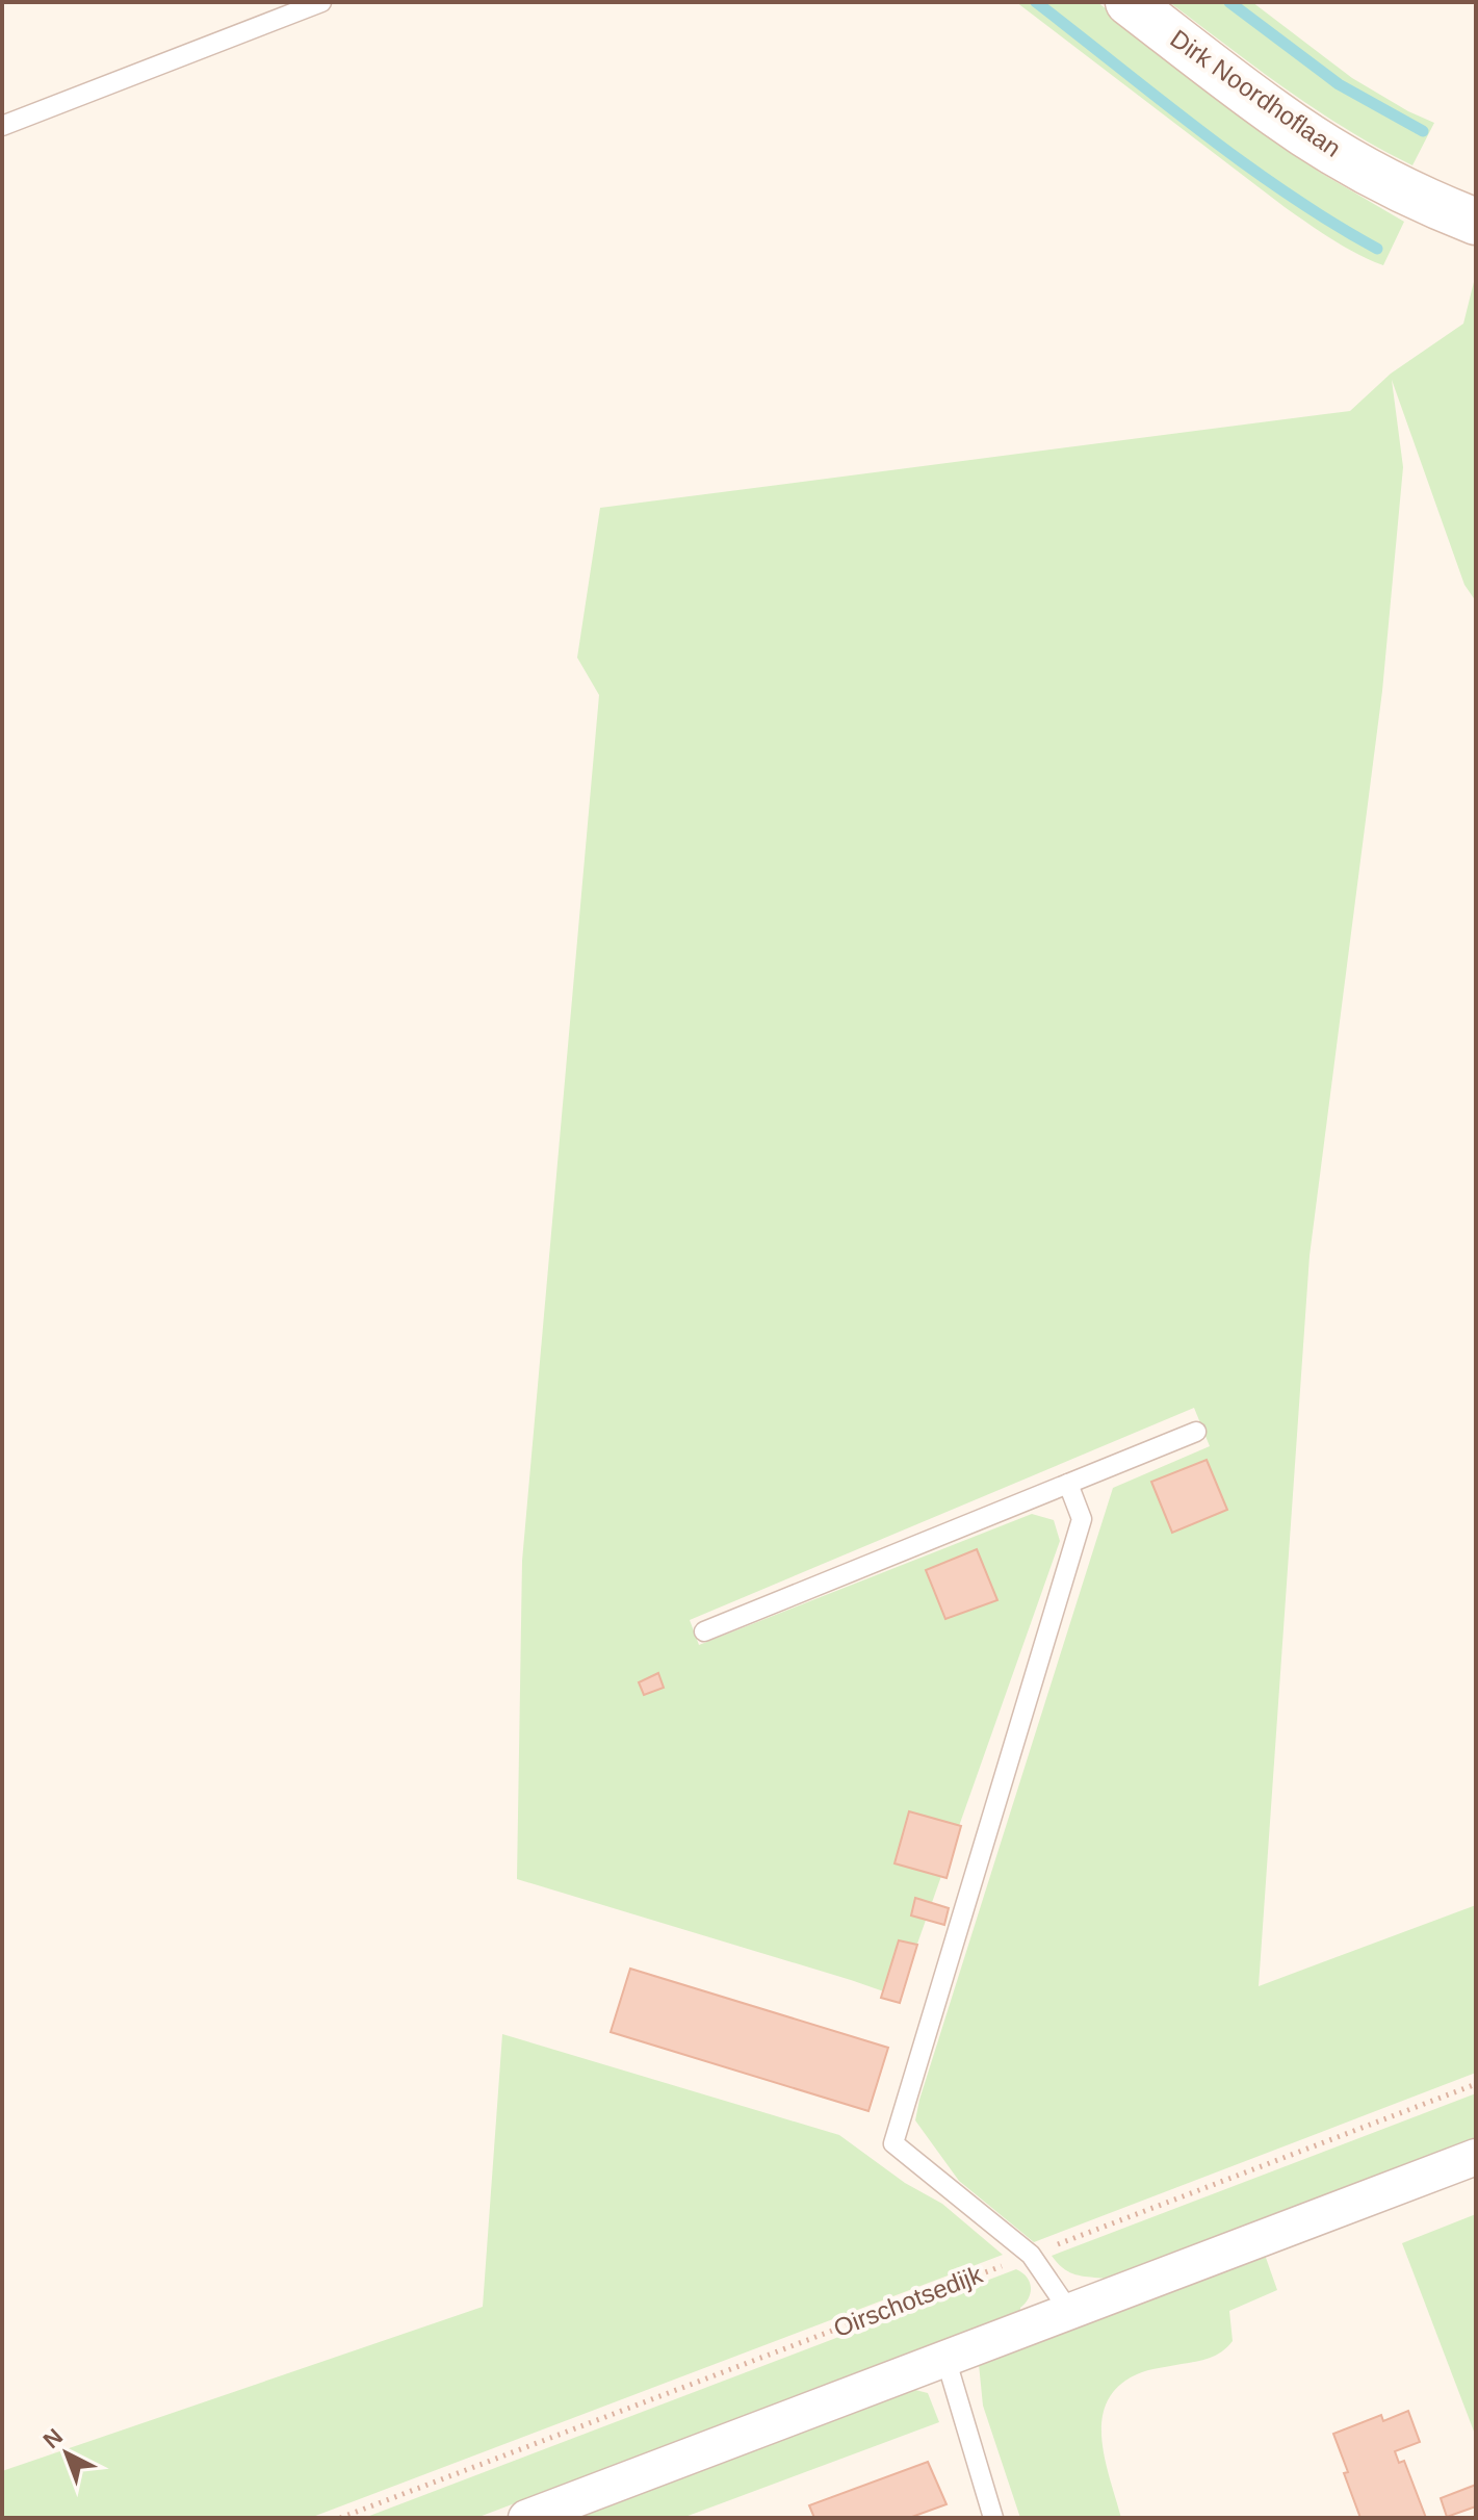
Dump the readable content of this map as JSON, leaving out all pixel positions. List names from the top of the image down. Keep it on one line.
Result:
{"streets":{"street":["Dirk Noordhoflaan"],"path":["Oirschotsedijk"]},"north":"top left"}
